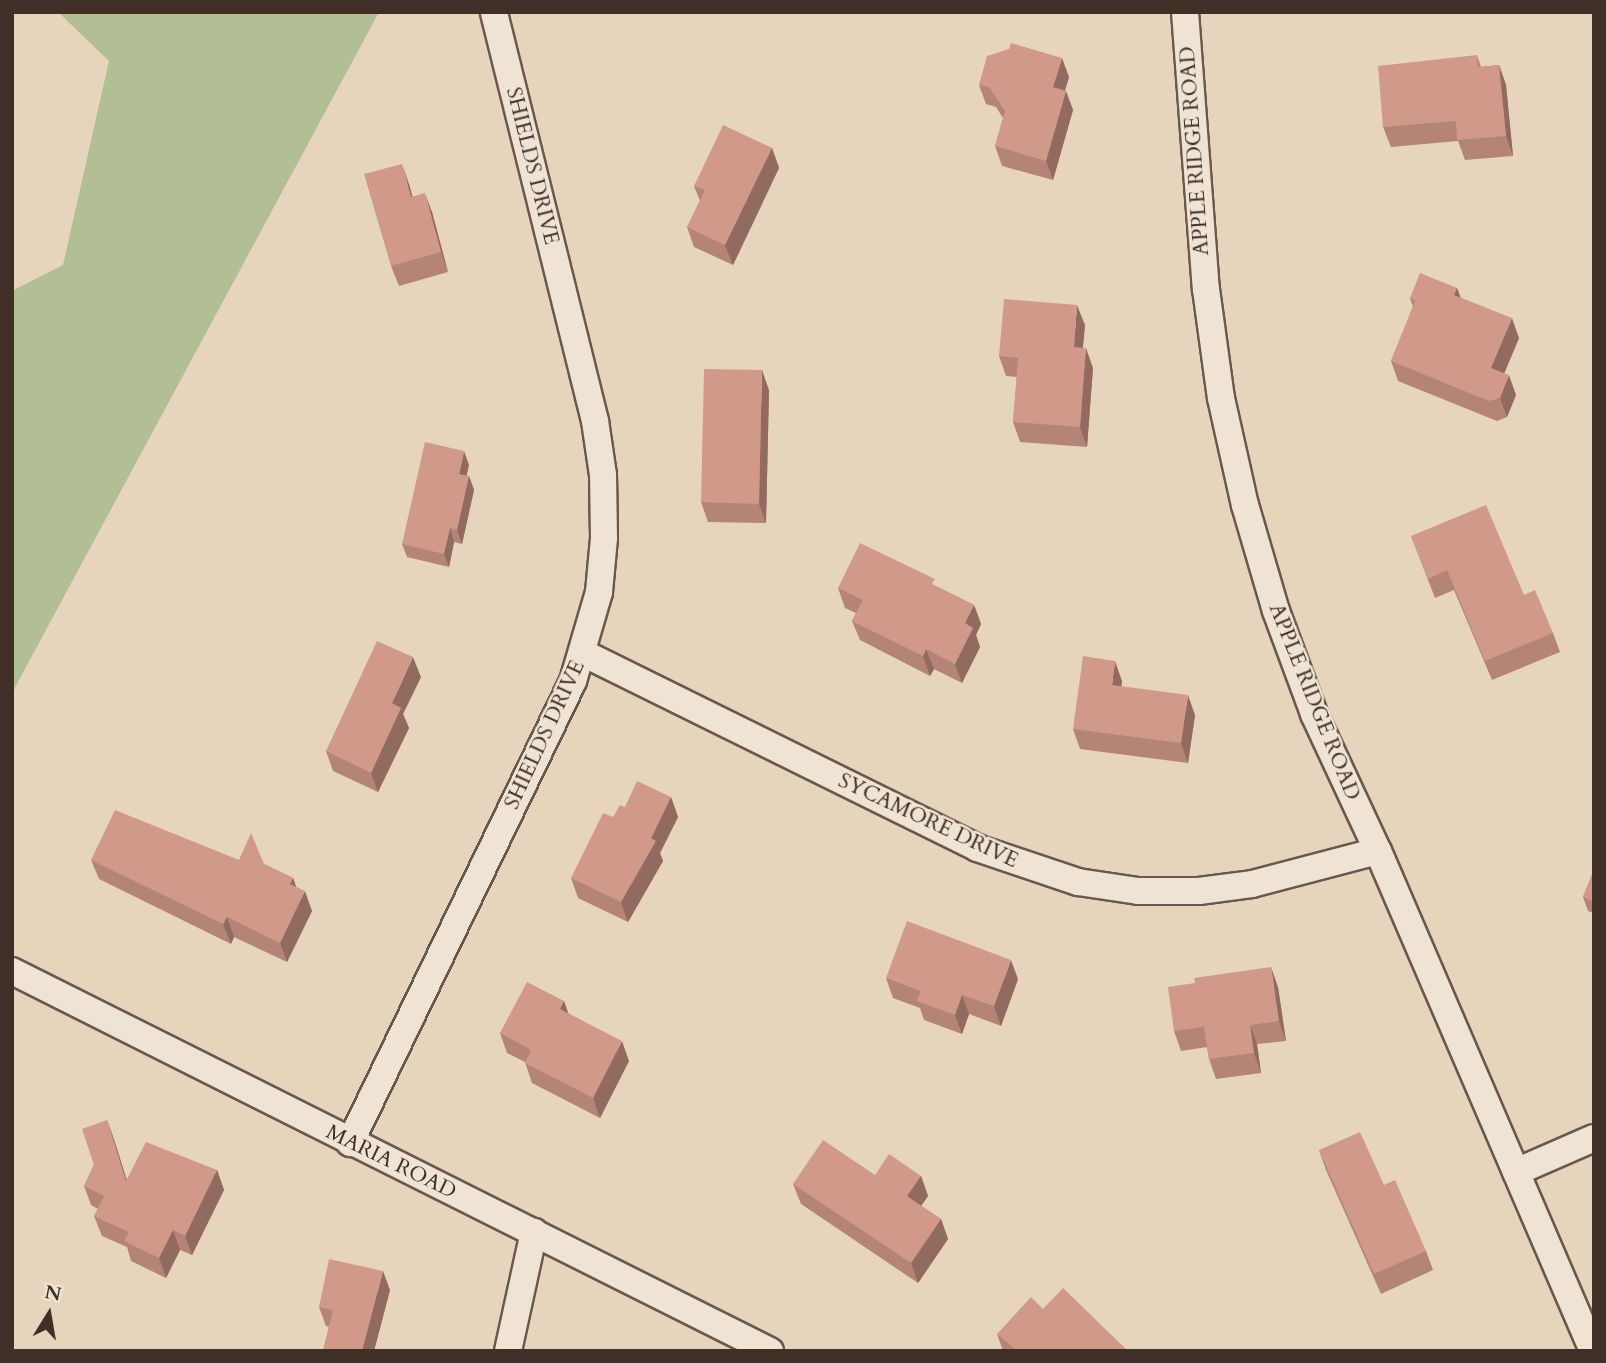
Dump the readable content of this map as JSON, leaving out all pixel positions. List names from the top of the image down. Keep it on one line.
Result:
{"streets":{"street":["APPLE RIDGE ROAD","SHIELDS DRIVE","SYCAMORE DRIVE","MARIA ROAD"]},"crossings":[["APPLE RIDGE ROAD","SYCAMORE DRIVE"],["SHIELDS DRIVE","SYCAMORE DRIVE"],["SHIELDS DRIVE","MARIA ROAD"]],"north":"top"}
